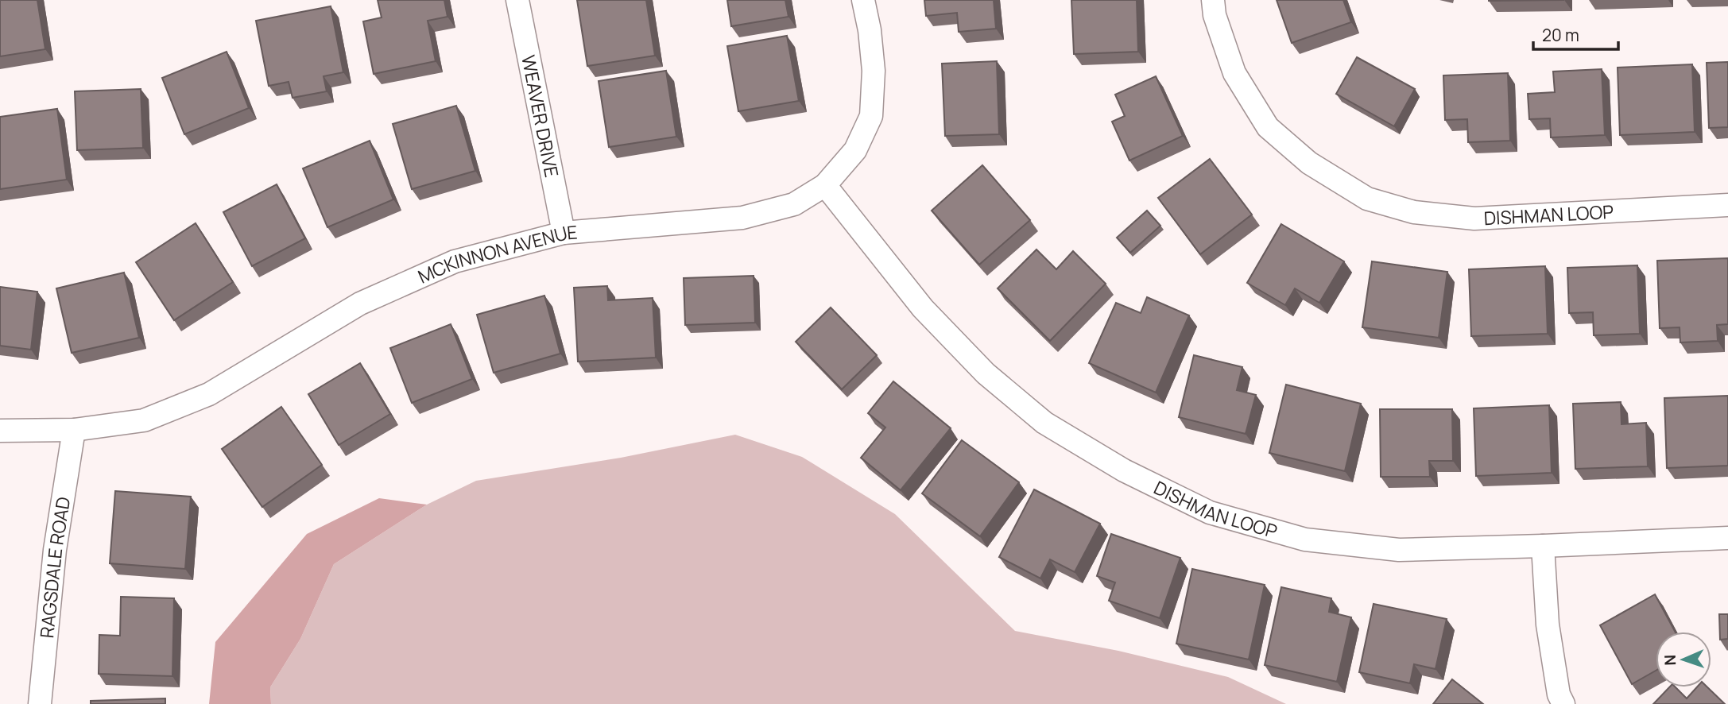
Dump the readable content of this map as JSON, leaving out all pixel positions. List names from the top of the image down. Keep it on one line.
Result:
{"streets":{"street":["WEAVER DRIVE","DISHMAN LOOP","MCKINNON AVENUE","RAGSDALE ROAD"]},"crossings":[["WEAVER DRIVE","MCKINNON AVENUE"],["DISHMAN LOOP","MCKINNON AVENUE"],["MCKINNON AVENUE","RAGSDALE ROAD"]],"scale_bar":"20 m","north":"left"}
